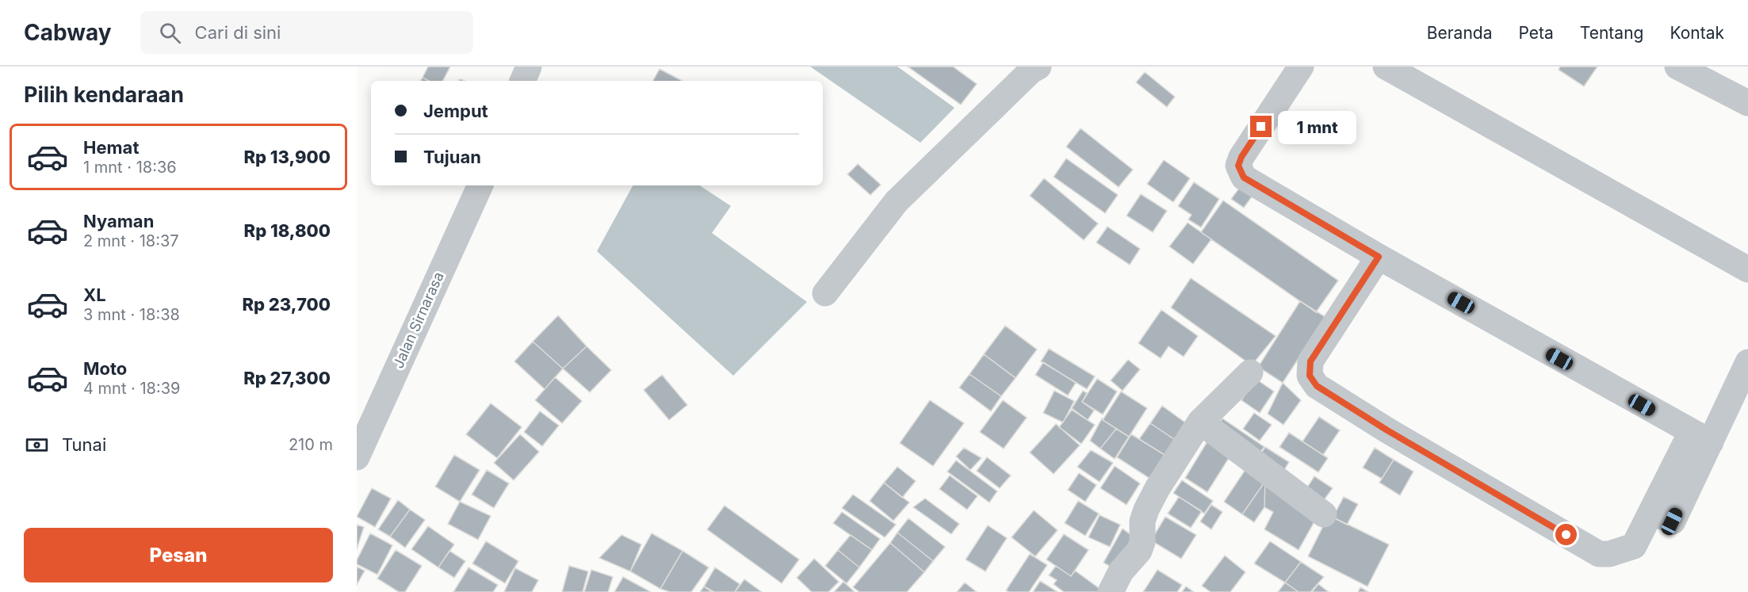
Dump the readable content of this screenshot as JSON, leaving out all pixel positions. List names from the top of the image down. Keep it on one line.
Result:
{"streets":{"street":["Jalan Sirnarasa"]},"page":{"header":"Cabway","search":"Cari di sini","nav":["Beranda","Peta","Tentang","Kontak"],"heading":"Pilih kendaraan","banner":["Jemput","Tujuan"],"bubble":"1 mnt","list":[{"name":"Hemat","note":"1 mnt · 18:36","value":"Rp 13,900"},{"name":"Nyaman","note":"2 mnt · 18:37","value":"Rp 18,800"},{"name":"XL","note":"3 mnt · 18:38","value":"Rp 23,700"},{"name":"Moto","note":"4 mnt · 18:39","value":"Rp 27,300"}],"pay":["Tunai","210 m"],"buttons":"Pesan"}}
